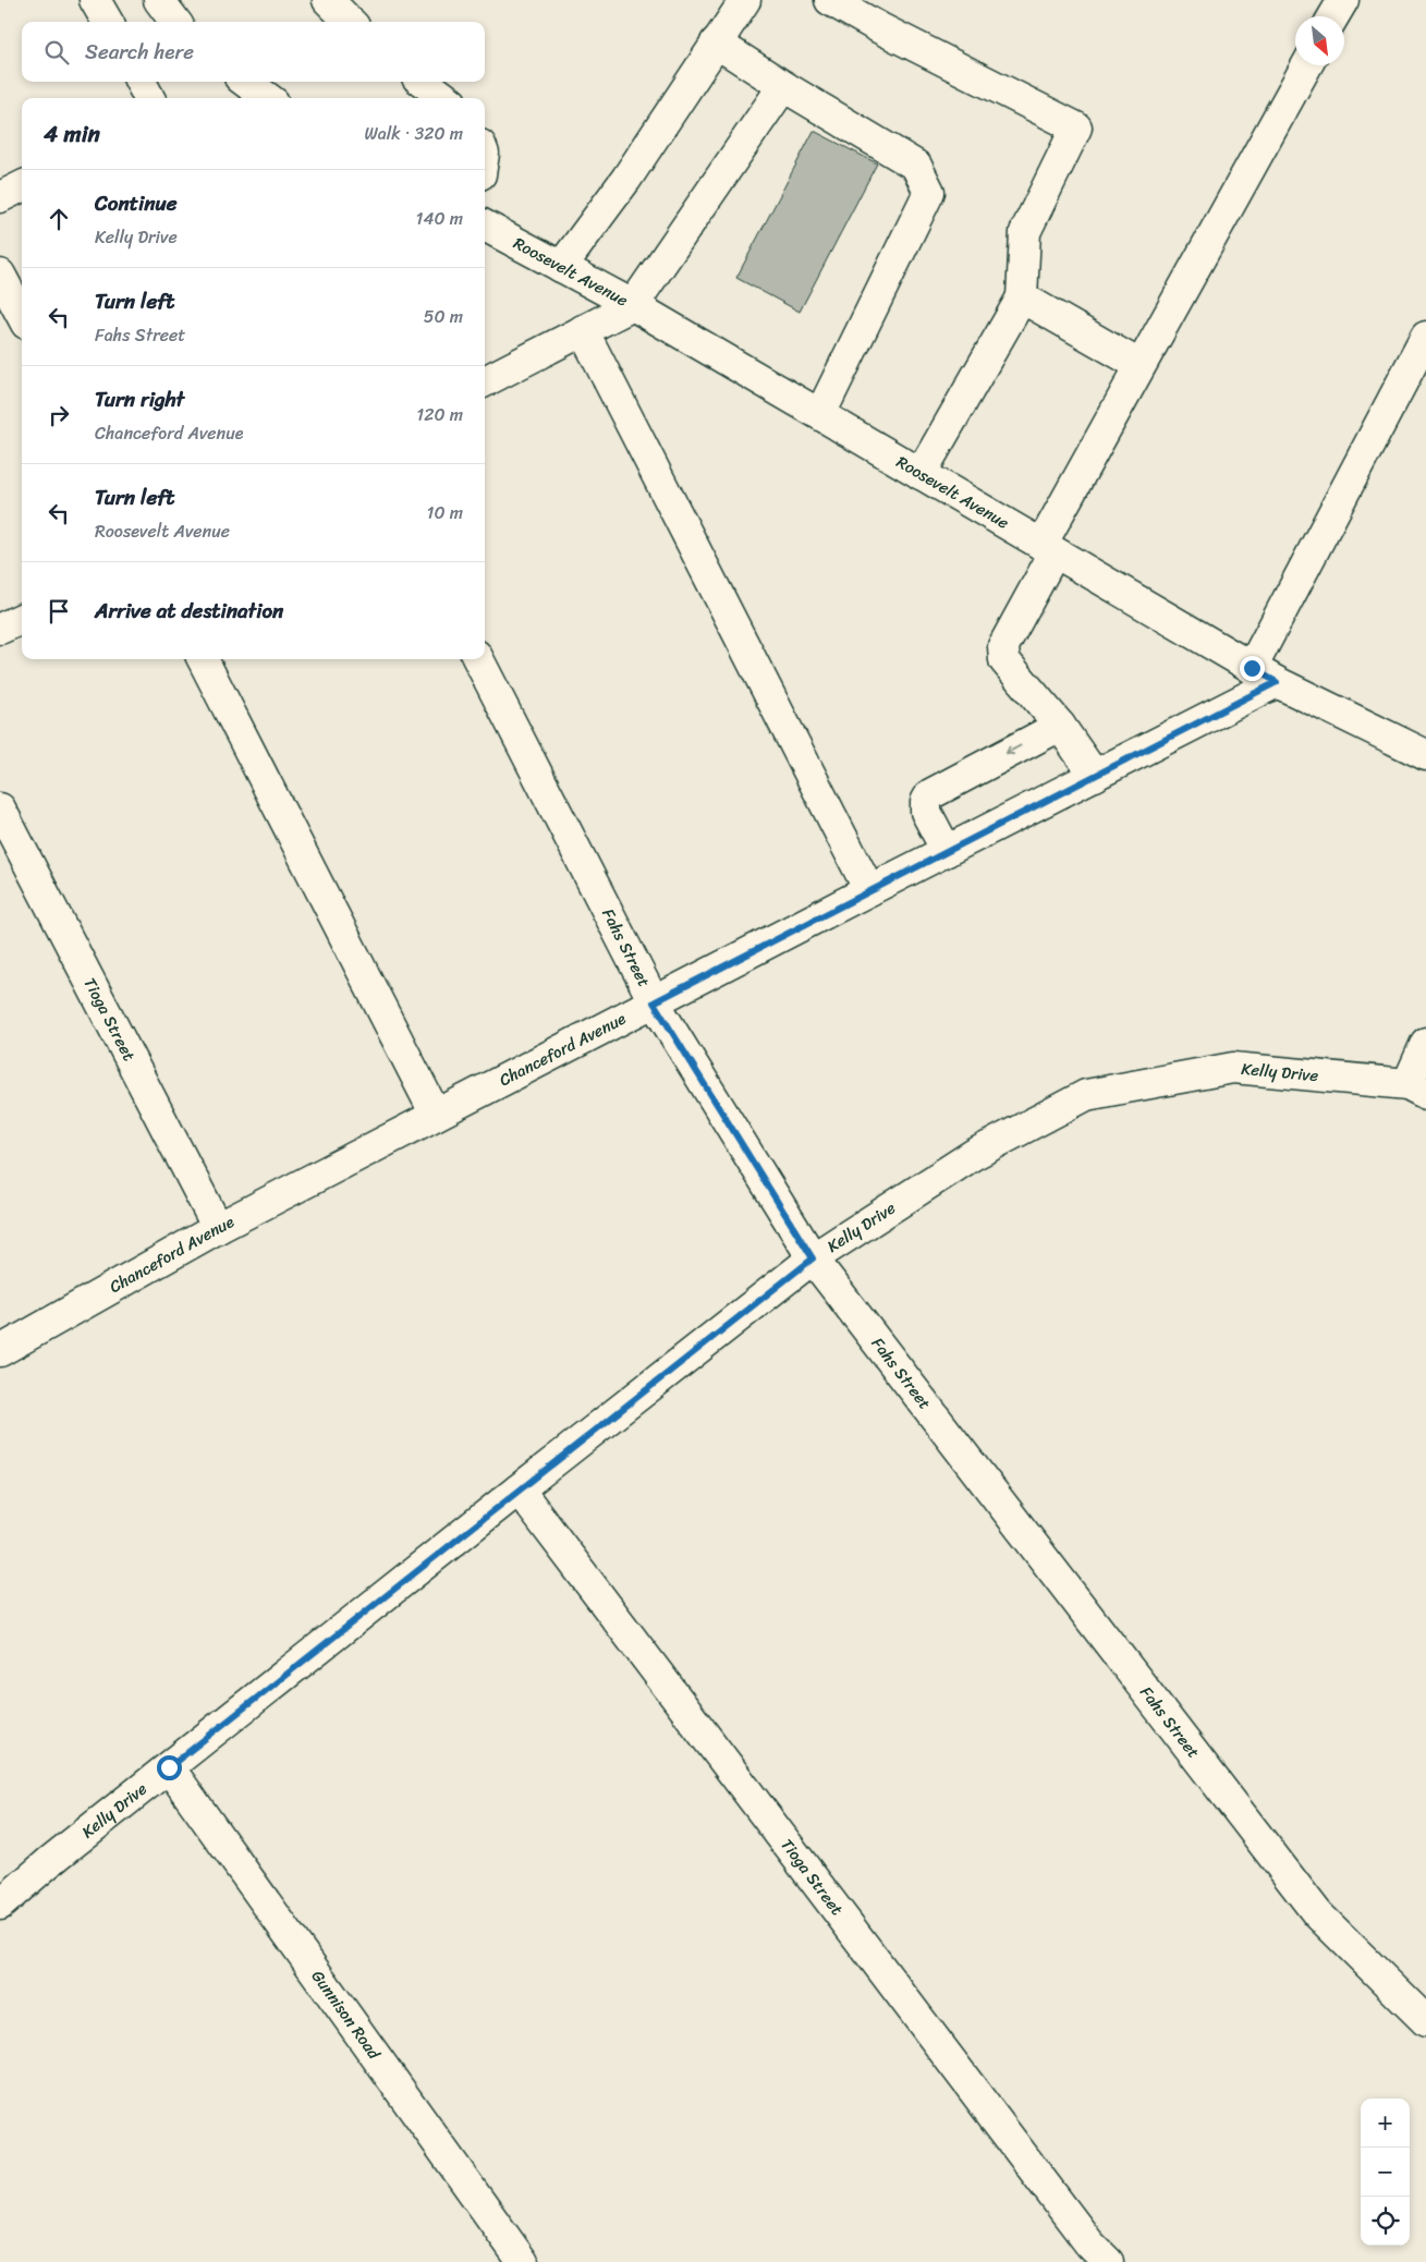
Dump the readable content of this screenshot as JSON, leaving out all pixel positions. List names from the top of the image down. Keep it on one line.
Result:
{"streets":{"street":["Roosevelt Avenue","Fahs Street","Tioga Street","Chanceford Avenue","Kelly Drive","Gunnison Road"]},"crossings":[["Roosevelt Avenue","Chanceford Avenue"],["Fahs Street","Chanceford Avenue"],["Fahs Street","Kelly Drive"],["Tioga Street","Chanceford Avenue"],["Tioga Street","Kelly Drive"],["Kelly Drive","Gunnison Road"]],"north":"bottom right","page":{"search":"Search here","heading":["4 min","Walk · 320 m"],"list":[["Continue","Kelly Drive","140 m"],["Turn left","Fahs Street","50 m"],["Turn right","Chanceford Avenue","120 m"],["Turn left","Roosevelt Avenue","10 m"],"Arrive at destination"],"map_buttons":["+","−"]}}
